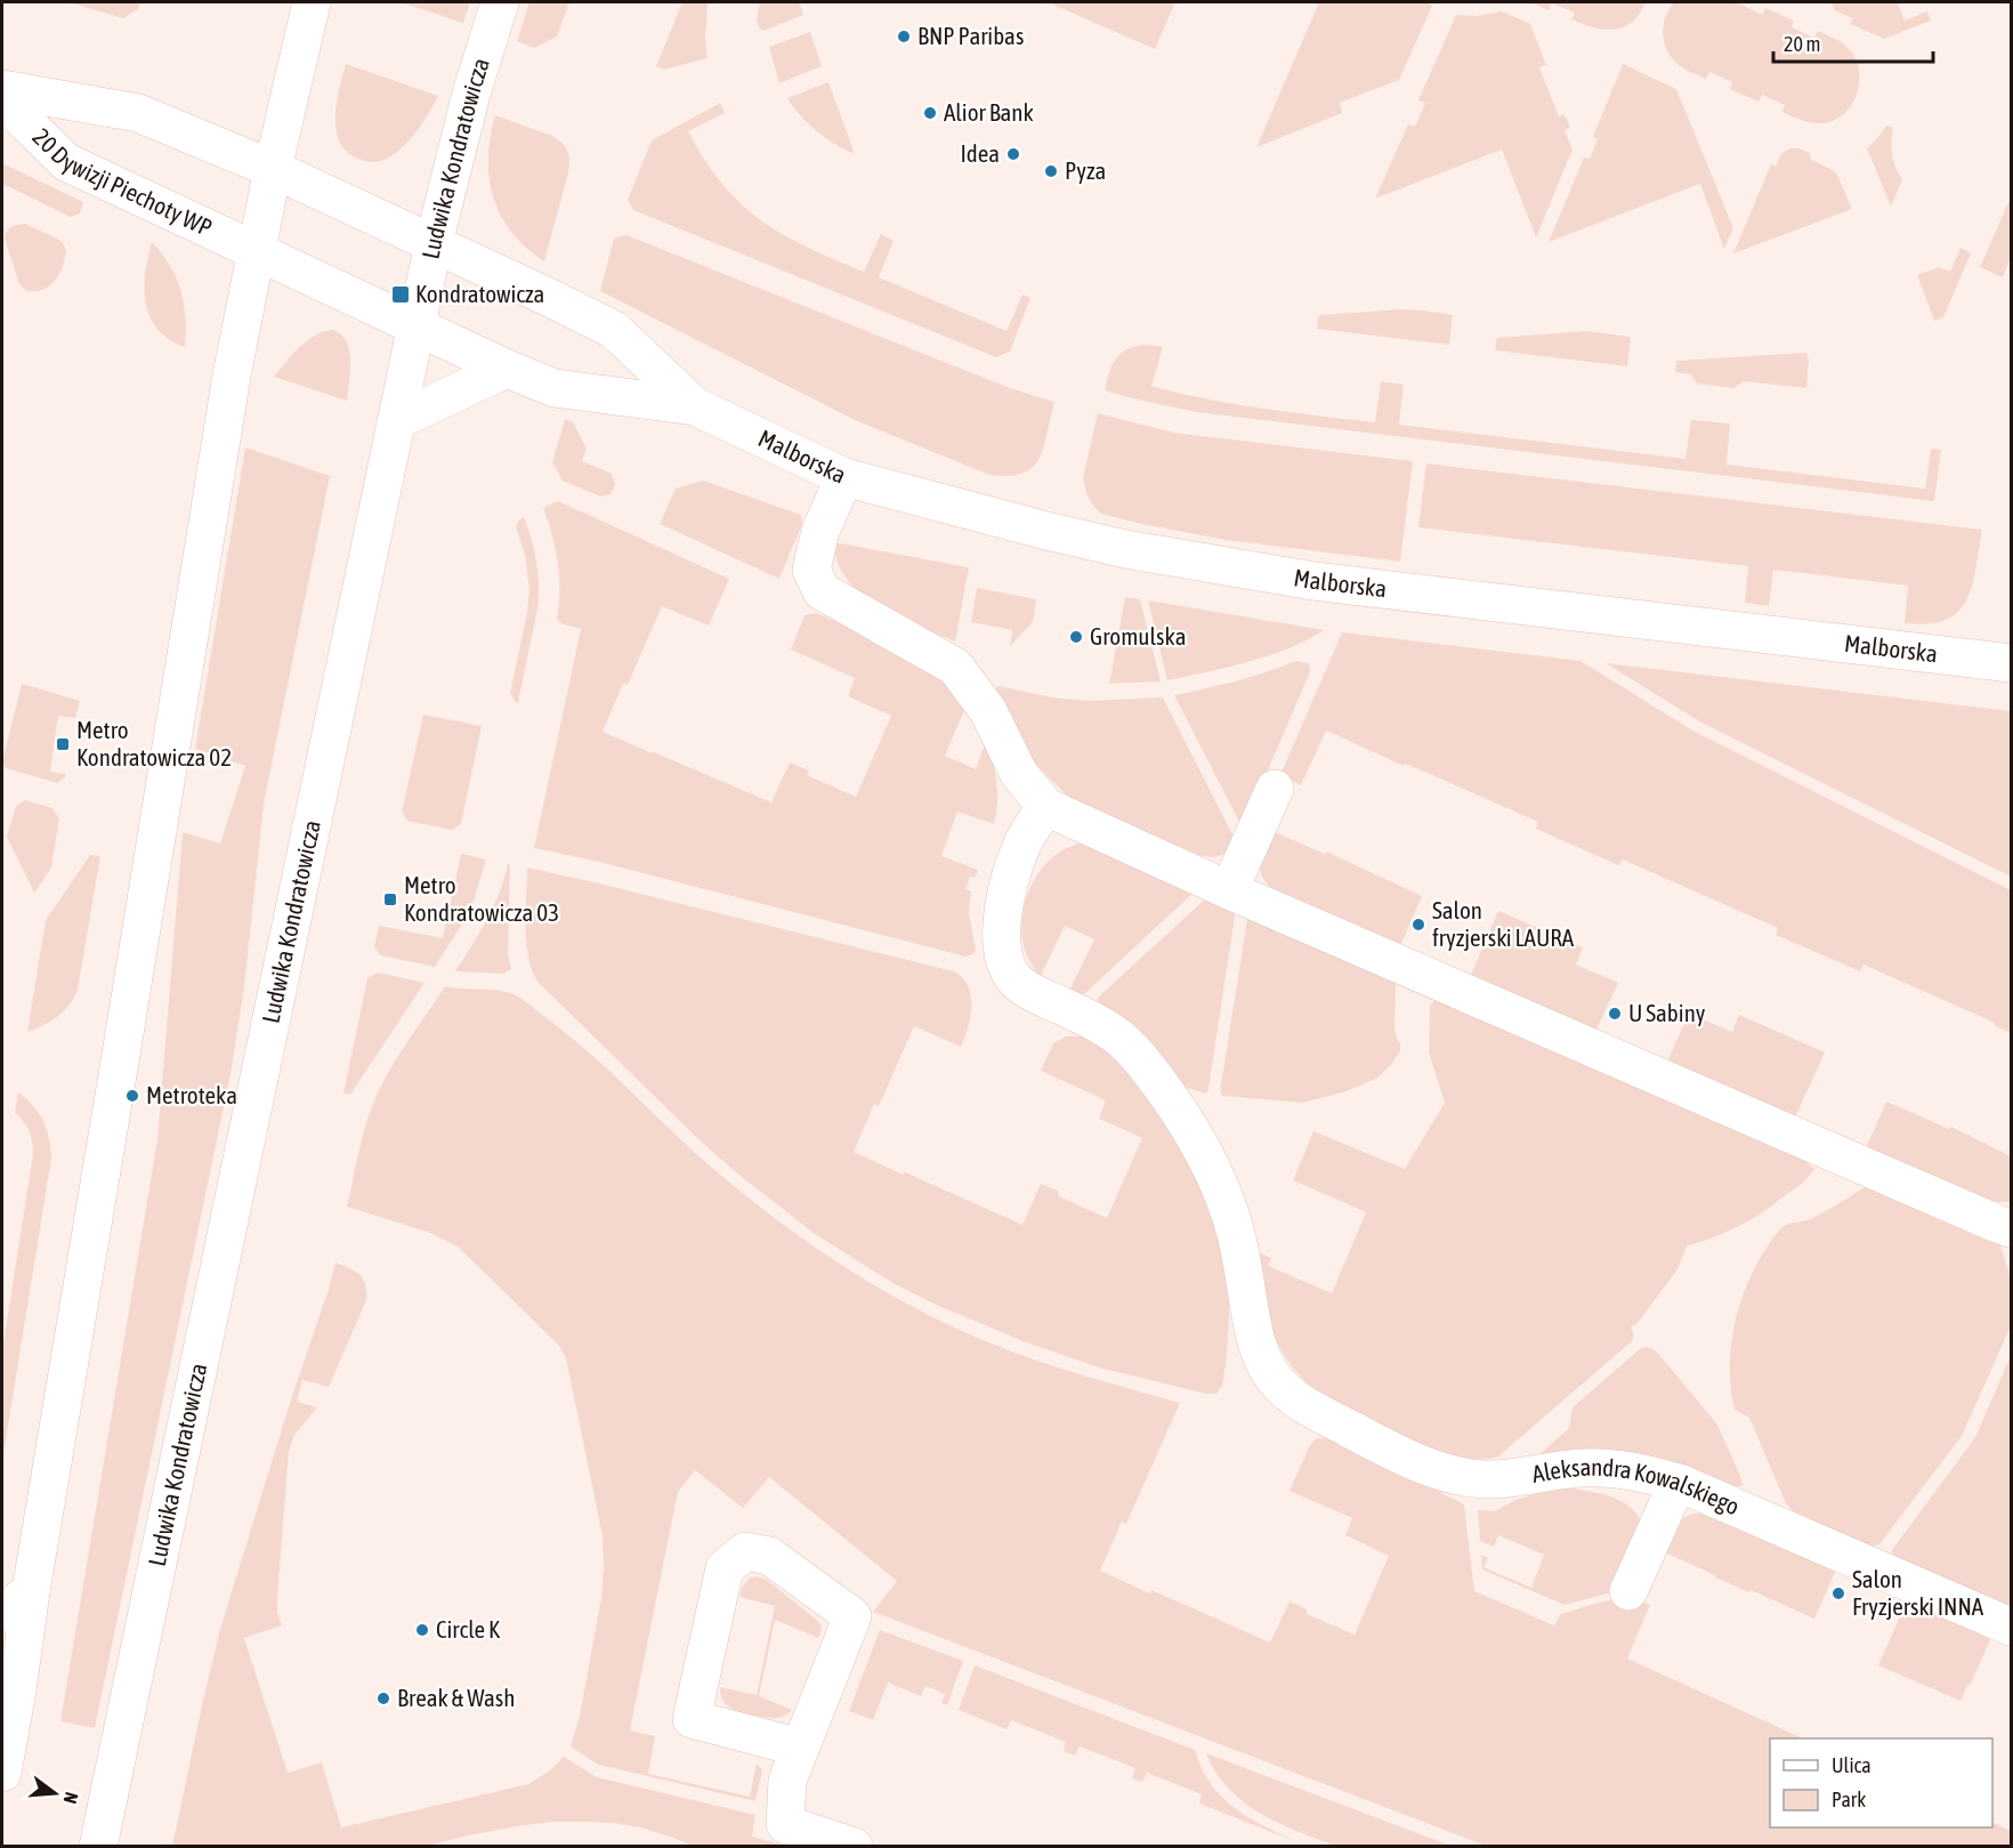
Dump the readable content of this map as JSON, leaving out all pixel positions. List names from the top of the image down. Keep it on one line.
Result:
{"streets":{"street":["Ludwika Kondratowicza","20 Dywizji Piechoty WP","Malborska","Aleksandra Kowalskiego"]},"crossings":[["Ludwika Kondratowicza","Malborska"],["20 Dywizji Piechoty WP","Malborska"]],"places":{"other":["BNP Paribas","Alior Bank","Idea","Pyza","Gromulska","Salon fryzjerski LAURA","U Sabiny","Metroteka","Salon Fryzjerski INNA","Circle K","Break & Wash"],"transit":["Kondratowicza","Metro Kondratowicza 02","Metro Kondratowicza 03"]},"legend":["Ulica","Park"],"scale_bar":"20 m","north":"right"}
